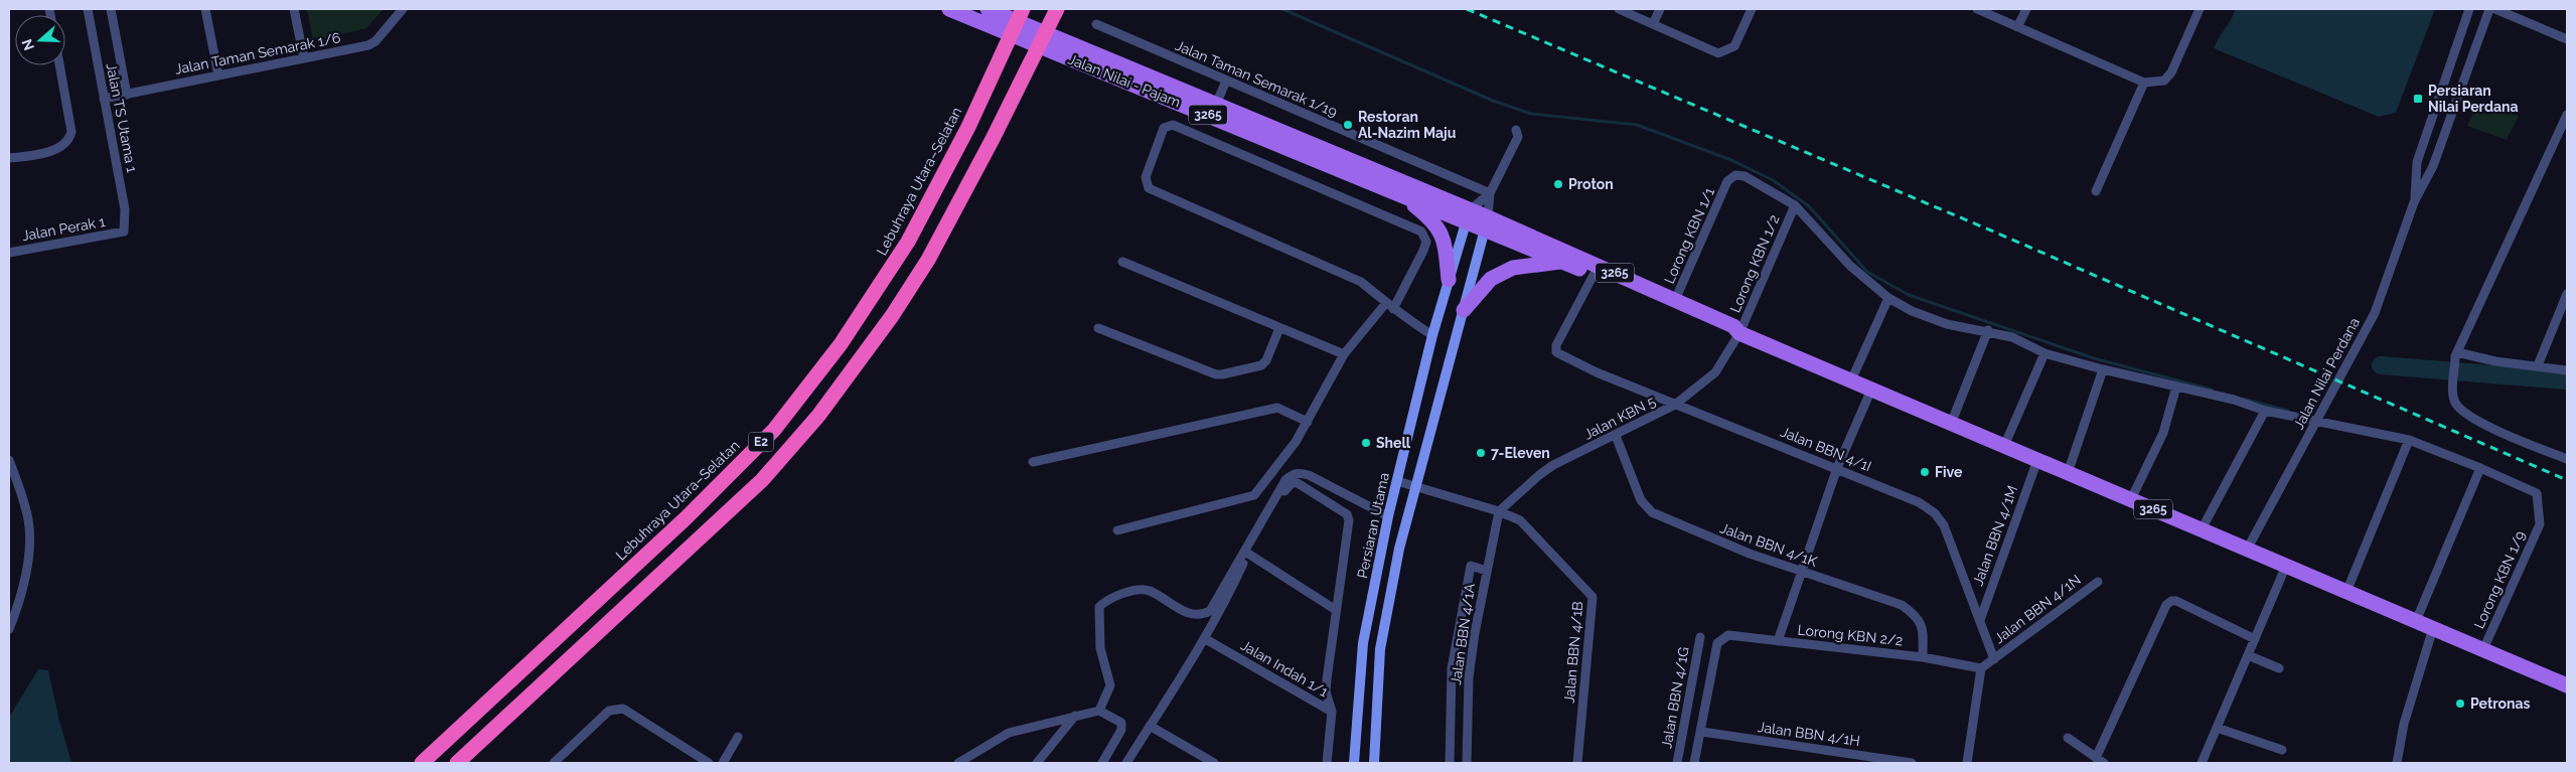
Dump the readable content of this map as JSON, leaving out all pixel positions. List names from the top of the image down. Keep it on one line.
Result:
{"streets":{"highway":["Lebuhraya Utara–Selatan","E2"],"main road":["Jalan Nilai - Pajam","3265","Persiaran Utama"],"street":["Jalan Taman Semarak 1/6","Jalan Taman Semarak 1/19","Jalan TS Utama 1","Jalan Perak 1","Lorong KBN 1/1","Lorong KBN 1/2","Jalan Nilai Perdana","Jalan KBN 5","Jalan BBN 4/1I","Jalan BBN 4/1M","Jalan BBN 4/1K","Lorong KBN 1/9","Jalan BBN 4/1N","Jalan BBN 4/1A","Lorong KBN 2/2","Jalan BBN 4/1B","Jalan Indah 1/1","Jalan BBN 4/1G","Jalan BBN 4/1H"]},"crossings":[["Jalan Taman Semarak 1/6","Jalan TS Utama 1"],["Jalan Nilai - Pajam","3265"],["Jalan Nilai - Pajam","Persiaran Utama"],["3265","Lorong KBN 1/1"],["3265","Lorong KBN 1/2"],["3265","Jalan Nilai Perdana"],["3265","Jalan KBN 5"],["3265","Jalan BBN 4/1I"],["3265","Persiaran Utama"],["3265","Jalan BBN 4/1M"],["3265","Lorong KBN 1/9"],["Jalan TS Utama 1","Jalan Perak 1"],["Lorong KBN 1/1","Lorong KBN 1/2"],["Lorong KBN 1/2","Jalan KBN 5"],["Jalan KBN 5","Jalan BBN 4/1I"],["Jalan KBN 5","Jalan BBN 4/1K"],["Jalan KBN 5","Jalan BBN 4/1A"],["Jalan KBN 5","Jalan BBN 4/1B"],["Jalan BBN 4/1I","Jalan BBN 4/1M"],["Jalan BBN 4/1I","Jalan BBN 4/1N"],["Persiaran Utama","Jalan BBN 4/1B"],["Jalan BBN 4/1K","Lorong KBN 2/2"],["Jalan BBN 4/1A","Jalan BBN 4/1B"],["Lorong KBN 2/2","Jalan BBN 4/1H"]],"places":{"transit":["Persiaran Nilai Perdana"],"other":["Restoran Al-Nazim Maju","Proton","Shell","7-Eleven","Five","Petronas"]},"north":"left"}
